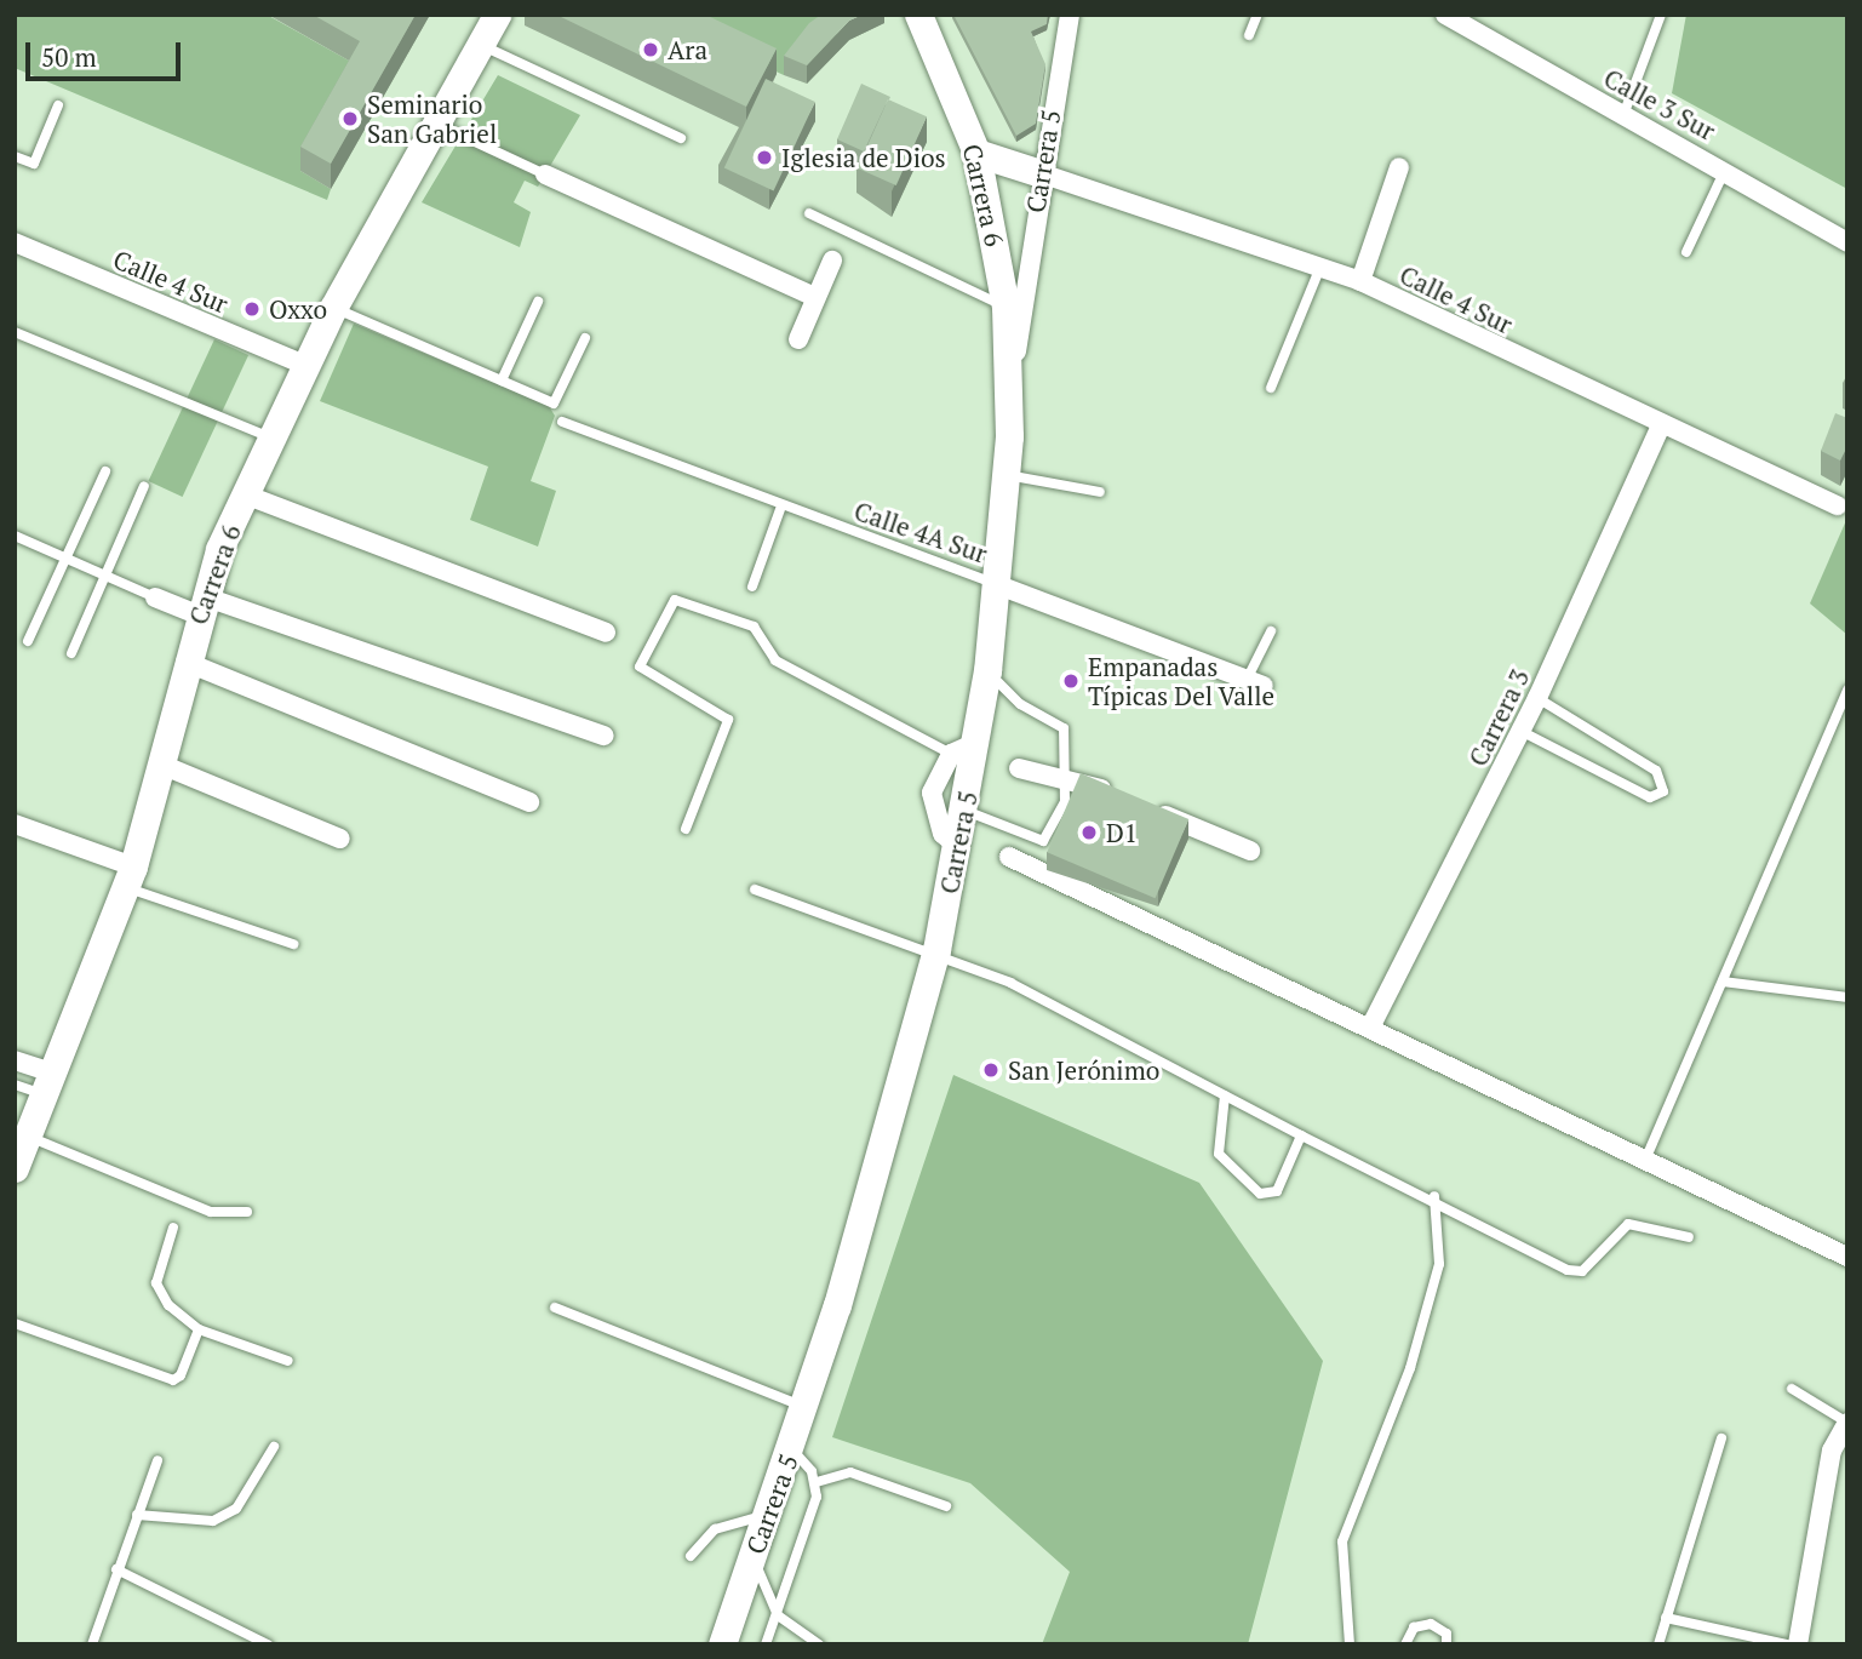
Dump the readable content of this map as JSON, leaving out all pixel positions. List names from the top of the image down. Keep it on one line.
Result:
{"streets":{"main road":["Carrera 5","Carrera 6"],"street":["Calle 3 Sur","Calle 4 Sur","Calle 4A Sur","Carrera 3"]},"crossings":[["Carrera 5","Carrera 6"],["Carrera 5","Calle 4 Sur"],["Carrera 5","Calle 4A Sur"],["Carrera 6","Calle 4 Sur"],["Calle 4 Sur","Carrera 3"]],"places":["Ara","Seminario San Gabriel","Iglesia de Dios","Oxxo","Empanadas Típicas Del Valle","D1","San Jerónimo"],"scale_bar":"50 m"}
